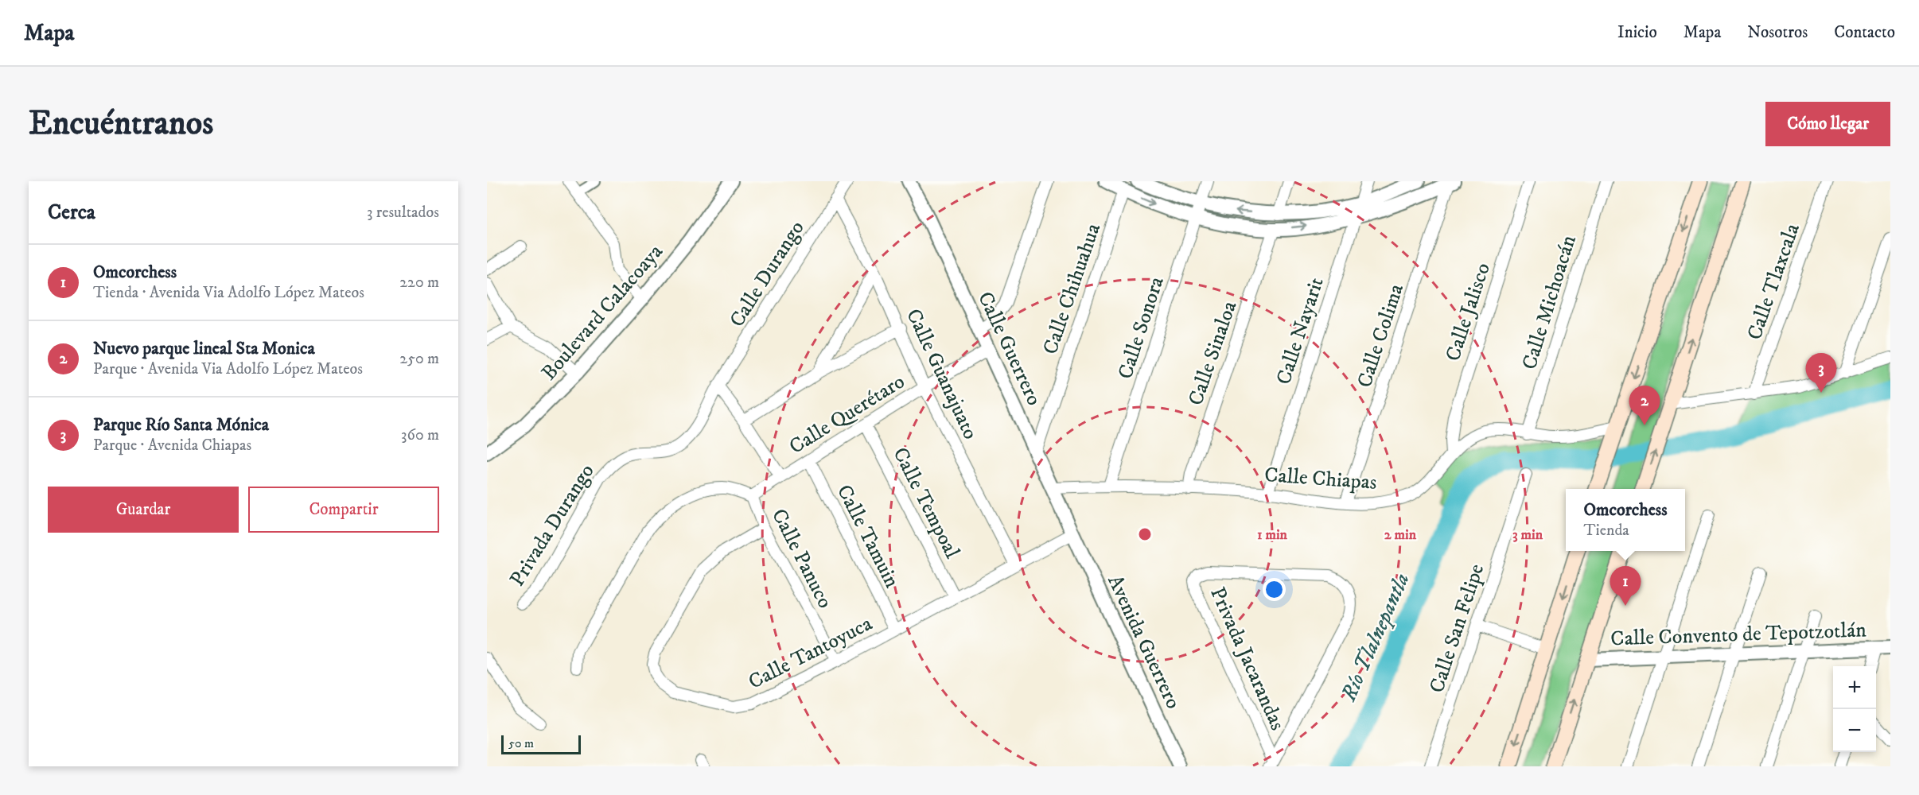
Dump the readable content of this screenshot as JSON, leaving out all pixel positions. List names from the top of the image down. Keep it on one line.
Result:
{"streets":{"street":["Calle Durango","Calle Tlaxcala","Calle Chihuahua","Calle Michoacán","Boulevard Calacoaya","Calle Jalisco","Calle Sonora","Calle Nayarit","Calle Colima","Calle Guerrero","Calle Sinaloa","Calle Guanajuato","Calle Querétaro","Calle Chiapas","Calle Tempoal","Privada Durango","Calle Tamuin","Calle Panuco","Calle San Felipe","Calle Convento de Tepotzotlán","Avenida Guerrero","Calle Tantoyuca","Privada Jacarandas"]},"crossings":[["Calle Durango","Calle Guanajuato"],["Calle Durango","Privada Durango"],["Calle Chihuahua","Calle Guerrero"],["Calle Michoacán","Calle Chiapas"],["Calle Jalisco","Calle Chiapas"],["Calle Sonora","Calle Chiapas"],["Calle Nayarit","Calle Chiapas"],["Calle Colima","Calle Chiapas"],["Calle Guerrero","Calle Querétaro"],["Calle Guerrero","Calle Chiapas"],["Calle Guerrero","Avenida Guerrero"],["Calle Guerrero","Calle Tantoyuca"],["Calle Sinaloa","Calle Chiapas"],["Calle Guanajuato","Calle Querétaro"],["Calle Guanajuato","Calle Tantoyuca"],["Calle Querétaro","Calle Tempoal"],["Calle Querétaro","Calle Tamuin"],["Calle Querétaro","Calle Panuco"],["Calle Tempoal","Calle Tantoyuca"],["Calle Tamuin","Calle Tantoyuca"],["Calle Panuco","Calle Tantoyuca"],["Avenida Guerrero","Calle Tantoyuca"]],"water":["Río Tlalnepantla"],"scale_bar":"50 m","page":{"header":"Mapa","nav":["Inicio","Mapa","Nosotros","Contacto"],"buttons":["Cómo llegar",["Guardar","Compartir"]],"title":"Encuéntranos","heading":["Cerca","3 resultados"],"list":[{"mark":"1","name":"Omcorchess","note":"Tienda · Avenida Via Adolfo López Mateos","value":"220 m"},{"mark":"2","name":"Nuevo parque lineal Sta Monica","note":"Parque · Avenida Via Adolfo López Mateos","value":"250 m"},{"mark":"3","name":"Parque Río Santa Mónica","note":"Parque · Avenida Chiapas","value":"360 m"}],"pins":["3","2","1"],"popup":["Omcorchess","Tienda"],"map_buttons":["+","−"],"scale":"50 m"},"rings":["1 min","2 min","3 min"]}
